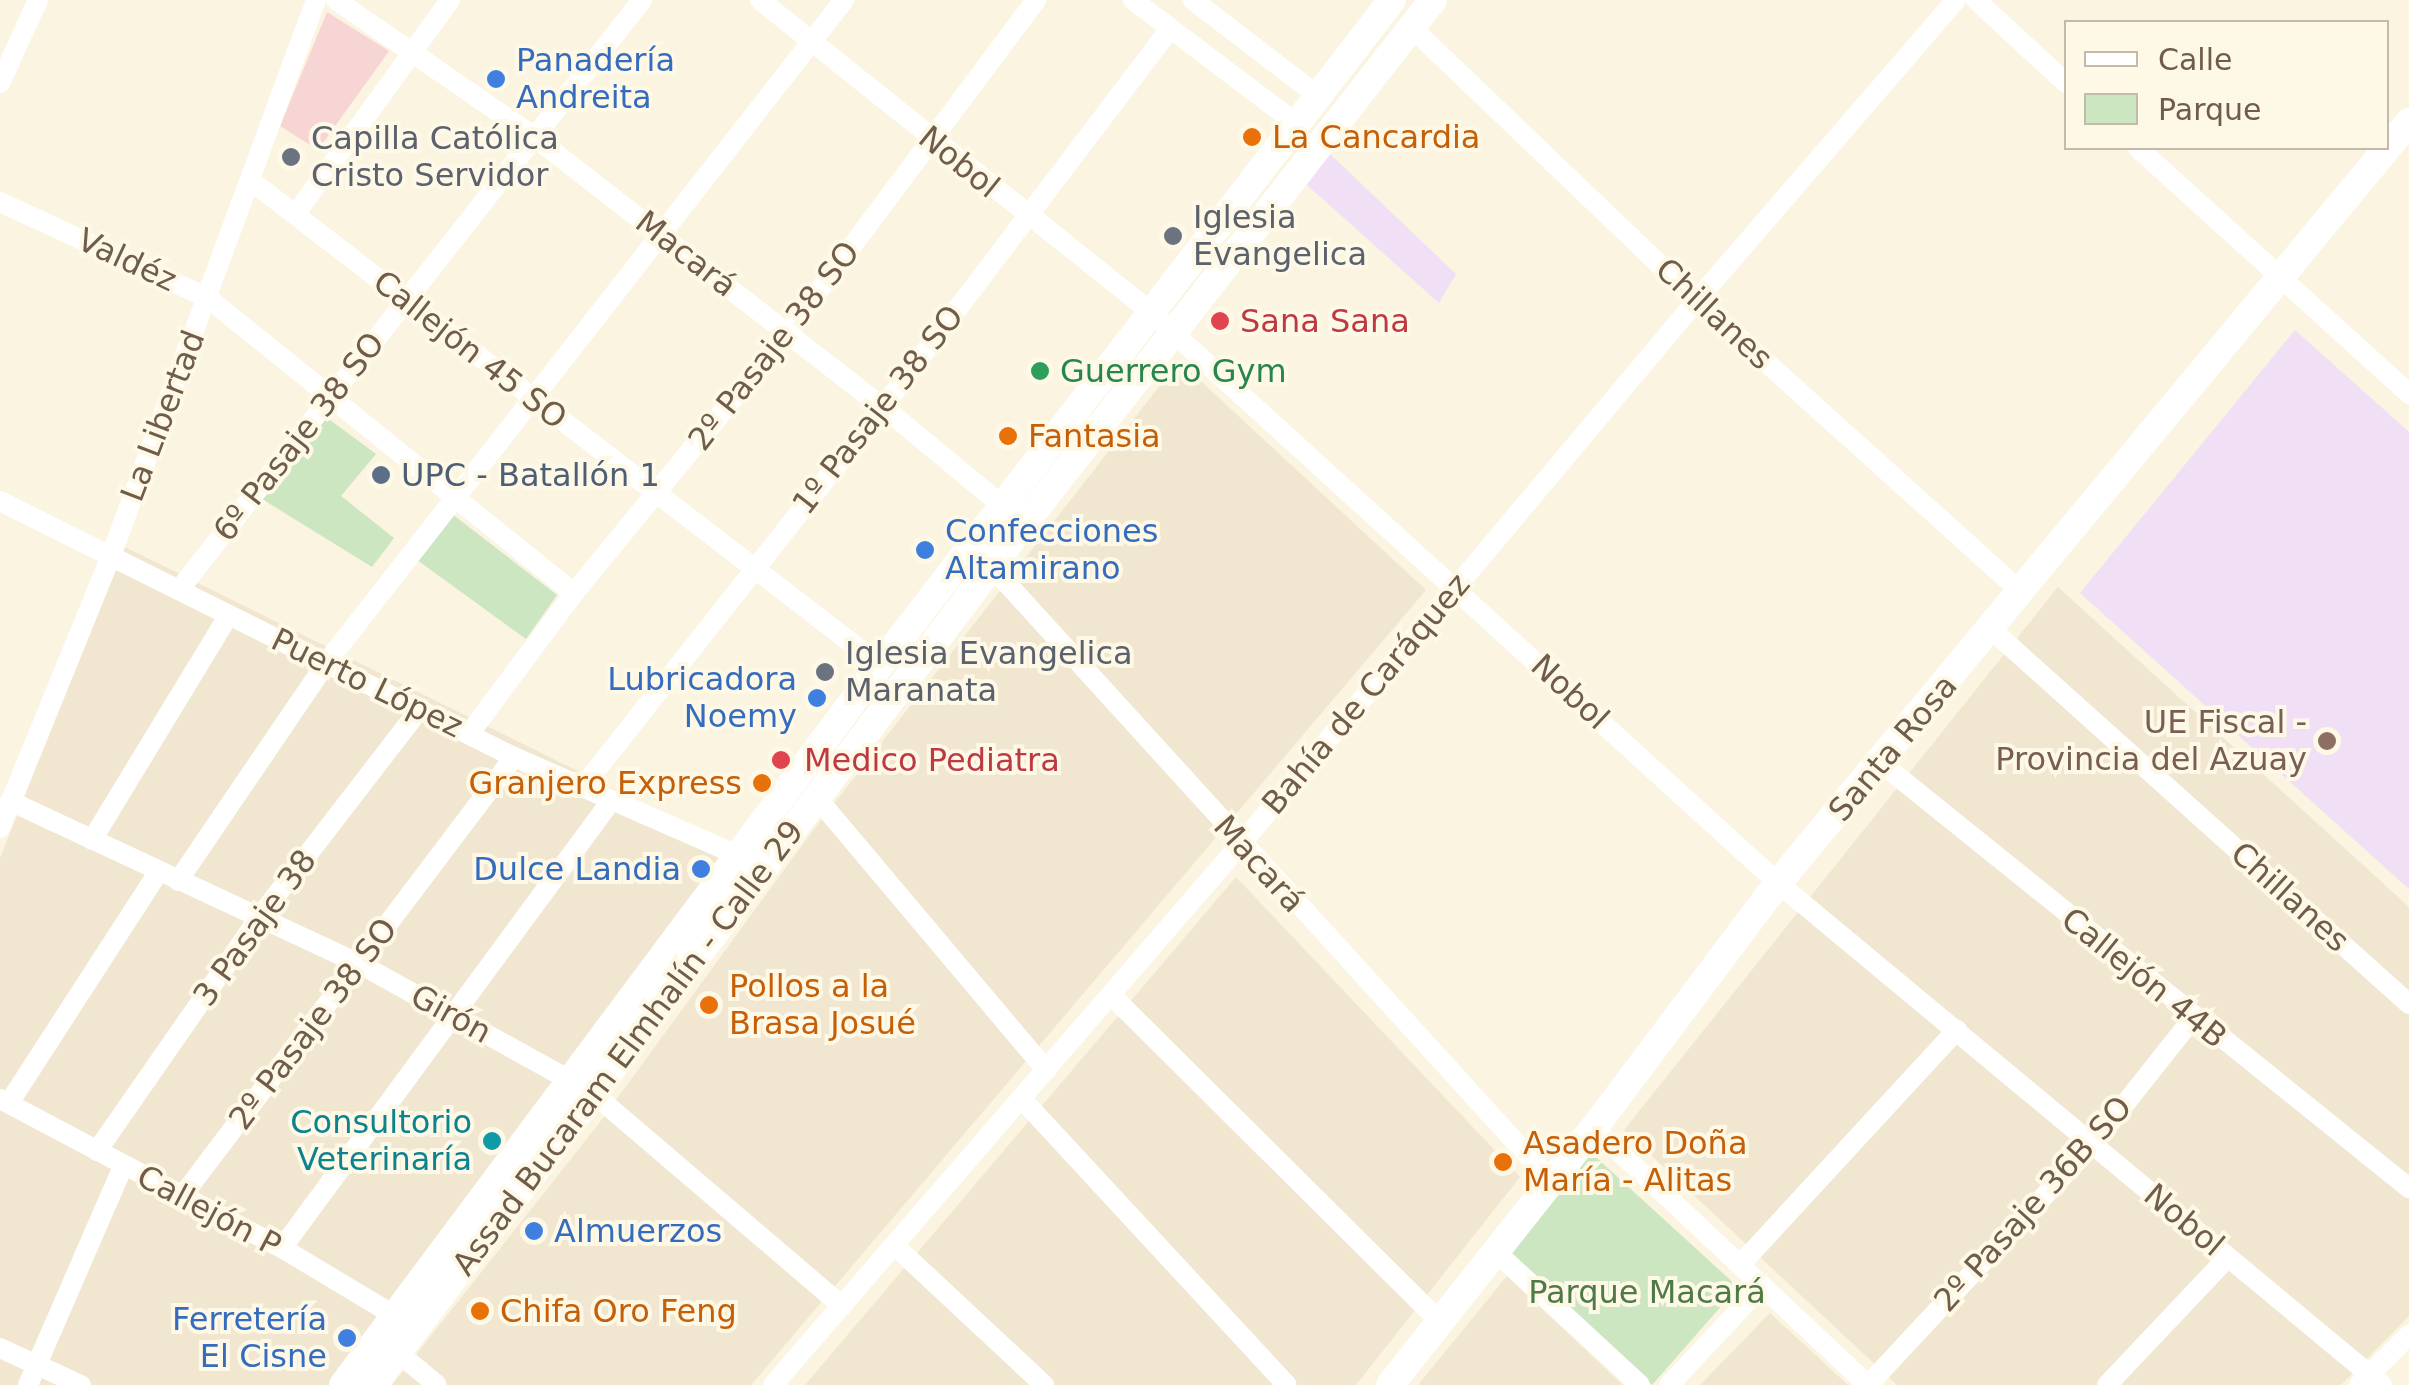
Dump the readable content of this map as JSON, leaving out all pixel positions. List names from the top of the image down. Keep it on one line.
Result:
{"streets":{"main road":["Santa Rosa","Assad Bucaram Elmhalín - Calle 29"],"street":["Nobol","Macará","Valdéz","Chillanes","2º Pasaje 38 SO","Callejón 45 SO","1º Pasaje 38 SO","La Libertad","6º Pasaje 38 SO","Puerto López","Bahía de Caráquez","3 Pasaje 38","Callejón 44B","Girón","2º Pasaje 36B SO","Callejón P"]},"crossings":[["Nobol","2º Pasaje 38 SO"],["Nobol","1º Pasaje 38 SO"],["Nobol","Bahía de Caráquez"],["Nobol","Santa Rosa"],["Nobol","Assad Bucaram Elmhalín - Calle 29"],["Nobol","2º Pasaje 36B SO"],["Macará","2º Pasaje 38 SO"],["Macará","1º Pasaje 38 SO"],["Macará","6º Pasaje 38 SO"],["Macará","Bahía de Caráquez"],["Macará","Santa Rosa"],["Macará","Assad Bucaram Elmhalín - Calle 29"],["Valdéz","2º Pasaje 38 SO"],["Valdéz","La Libertad"],["Valdéz","6º Pasaje 38 SO"],["Chillanes","Bahía de Caráquez"],["Chillanes","Santa Rosa"],["Chillanes","Assad Bucaram Elmhalín - Calle 29"],["2º Pasaje 38 SO","Callejón 45 SO"],["2º Pasaje 38 SO","Puerto López"],["2º Pasaje 38 SO","Girón"],["2º Pasaje 38 SO","Callejón P"],["Callejón 45 SO","1º Pasaje 38 SO"],["Callejón 45 SO","La Libertad"],["Callejón 45 SO","6º Pasaje 38 SO"],["1º Pasaje 38 SO","Puerto López"],["La Libertad","Puerto López"],["La Libertad","Girón"],["6º Pasaje 38 SO","Puerto López"],["Puerto López","3 Pasaje 38"],["Bahía de Caráquez","Girón"],["Santa Rosa","Callejón 44B"],["3 Pasaje 38","Girón"],["3 Pasaje 38","Callejón P"],["Callejón 44B","2º Pasaje 36B SO"],["Girón","Assad Bucaram Elmhalín - Calle 29"]],"parks":["Parque Macará"],"places":["Panadería Andreita","La Cancardia","Capilla Católica Cristo Servidor","Iglesia Evangelica","Sana Sana","Guerrero Gym","Fantasia","UPC - Batallón 1","Confecciones Altamirano","Iglesia Evangelica Maranata","Lubricadora Noemy","UE Fiscal - Provincia del Azuay","Medico Pediatra","Granjero Express","Dulce Landia","Pollos a la Brasa Josué","Consultorio Veterinaría","Asadero Doña María - Alitas","Almuerzos","Chifa Oro Feng","Ferretería El Cisne"],"legend":["Calle","Parque"]}
